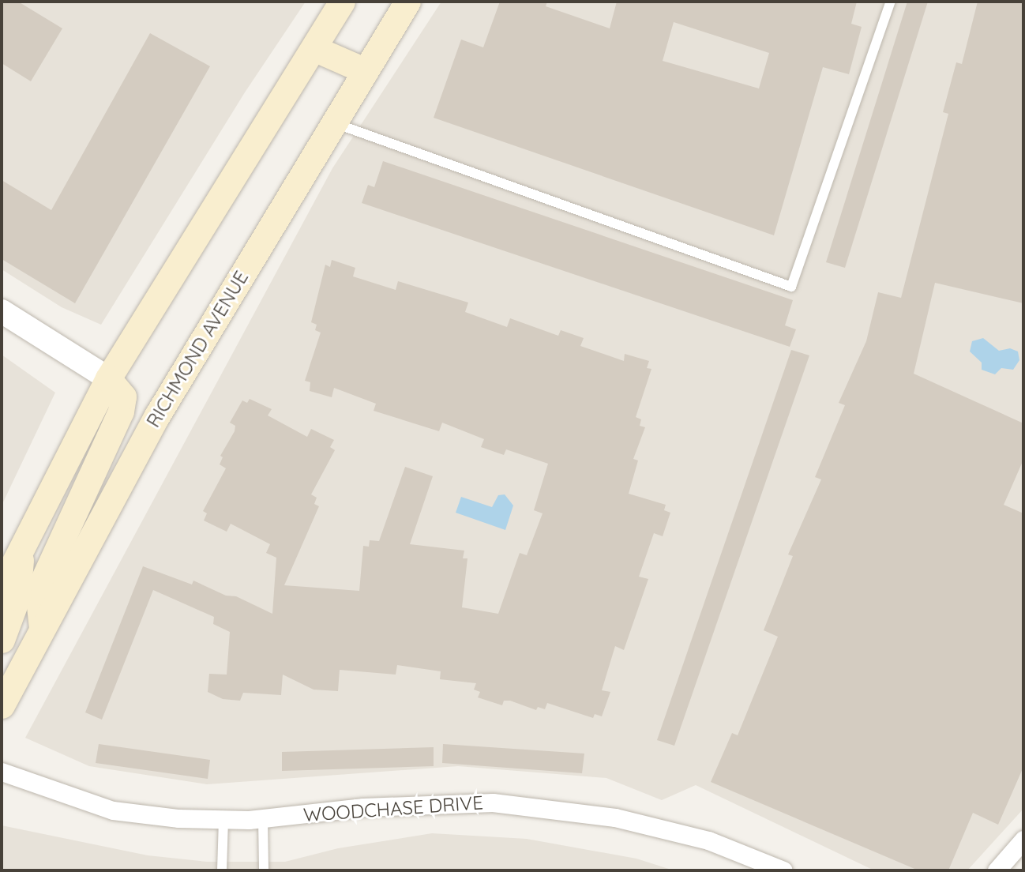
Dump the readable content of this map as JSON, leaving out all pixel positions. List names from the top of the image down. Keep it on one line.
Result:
{"streets":{"main road":["RICHMOND AVENUE"],"street":["WOODCHASE DRIVE"]}}
